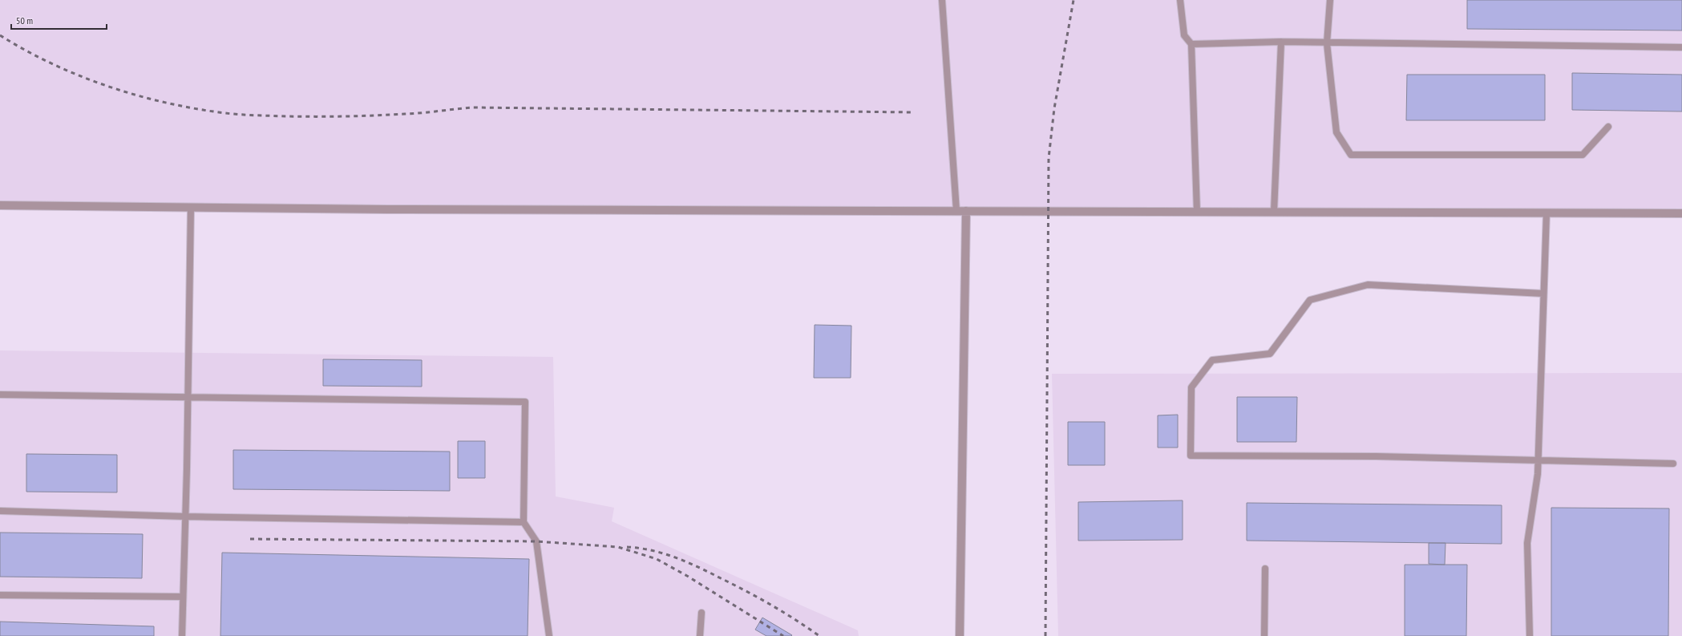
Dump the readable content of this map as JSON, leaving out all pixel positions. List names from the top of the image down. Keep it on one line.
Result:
{"scale_bar":"50 m"}
